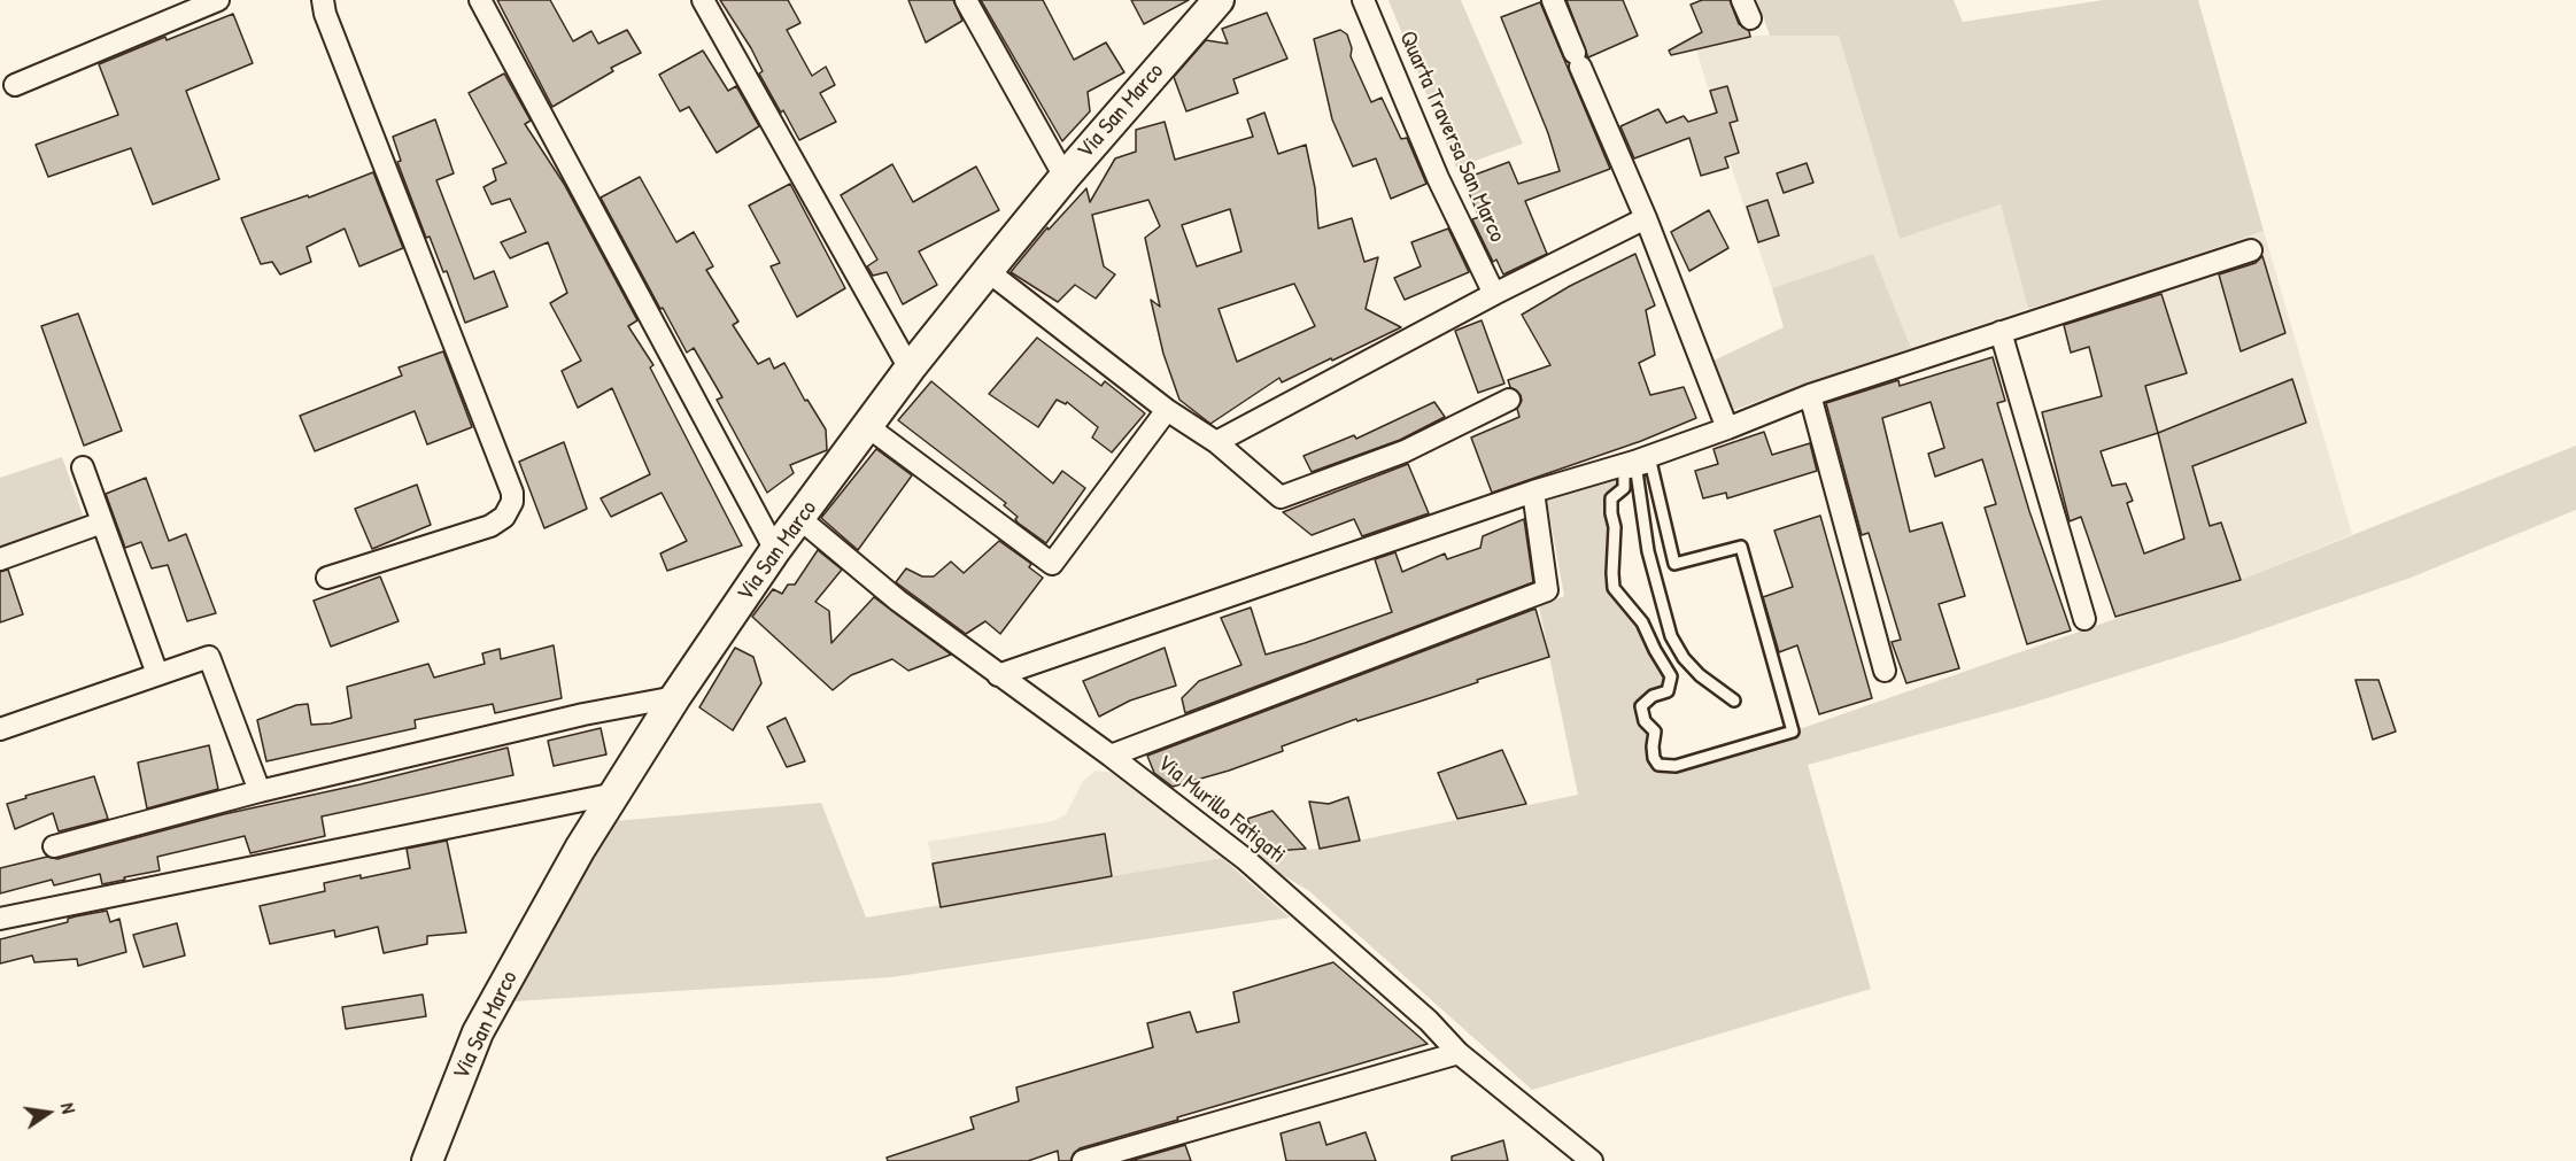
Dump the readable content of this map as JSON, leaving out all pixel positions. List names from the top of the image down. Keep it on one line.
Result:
{"streets":{"main road":["Via San Marco"],"street":["Quarta Traversa San Marco","Via Murillo Fatigati"]},"crossings":[["Via San Marco","Via Murillo Fatigati"]],"north":"right"}
